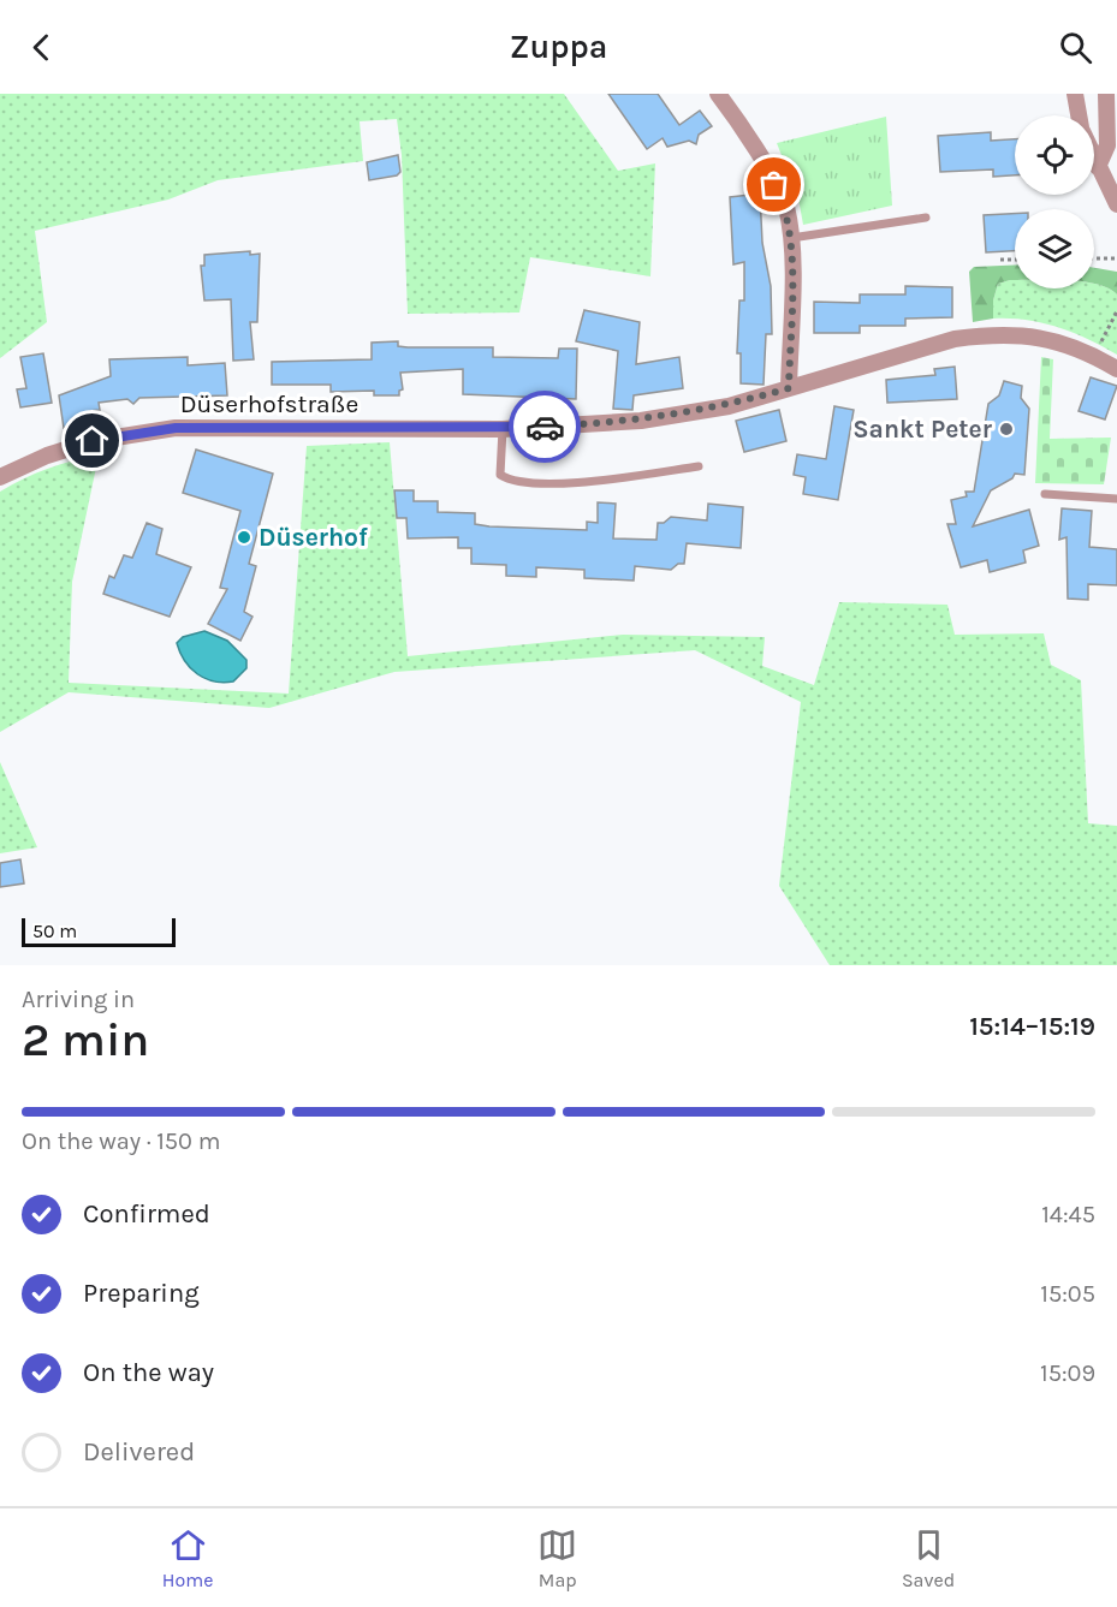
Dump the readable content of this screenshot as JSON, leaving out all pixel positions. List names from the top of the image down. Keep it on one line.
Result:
{"streets":{"street":["Düserhofstraße"]},"places":["Sankt Peter","Düserhof"],"scale_bar":"50 m","page":{"header":"Zuppa","scale":"50 m","heading":["2 min","Arriving in","15:14–15:19"],"bar":"On the way · 150 m","list":[["Confirmed","14:45"],["Preparing","15:05"],["On the way","15:09"],"Delivered"],"tabs":["Home","Map","Saved"]}}
